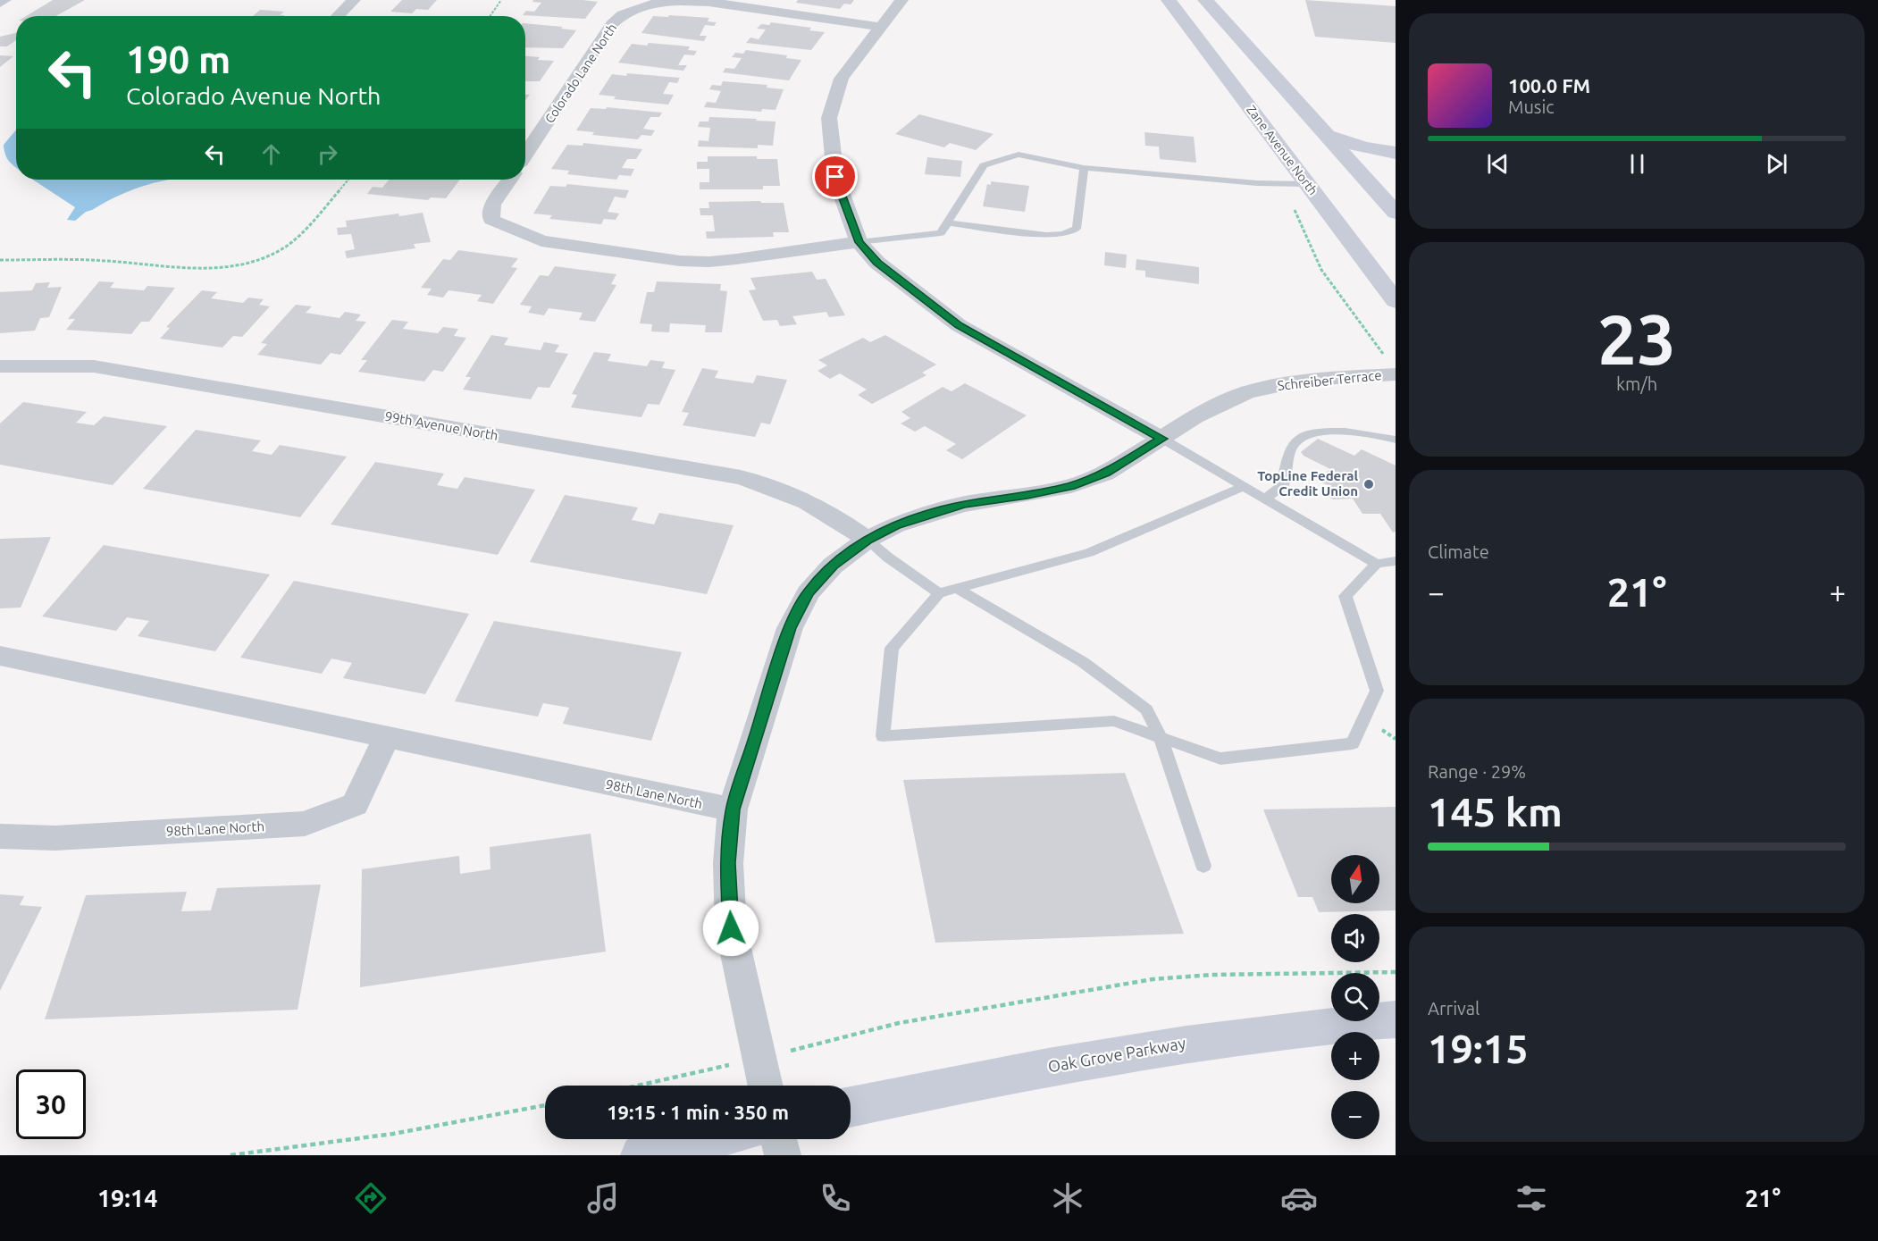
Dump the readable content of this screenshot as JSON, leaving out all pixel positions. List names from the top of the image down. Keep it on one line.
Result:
{"streets":{"main road":["Zane Avenue North","Oak Grove Parkway"],"street":["Colorado Lane North","Schreiber Terrace","99th Avenue North","98th Lane North"]},"crossings":[["Schreiber Terrace","99th Avenue North"],["Schreiber Terrace","98th Lane North"]],"places":["TopLine Federal Credit Union"],"north":"top","page":{"turn":["190 m","Colorado Avenue North"],"song":["100.0 FM","Music"],"tile":[["23","km/h"],"Climate",["Range · 29%","145 km"],["Arrival","19:15"]],"heat":["−","21°","+"],"map_buttons":["+","−"],"limit":"30","trip":"19:15 · 1 min · 350 m","tabs":["19:14","21°"]}}
